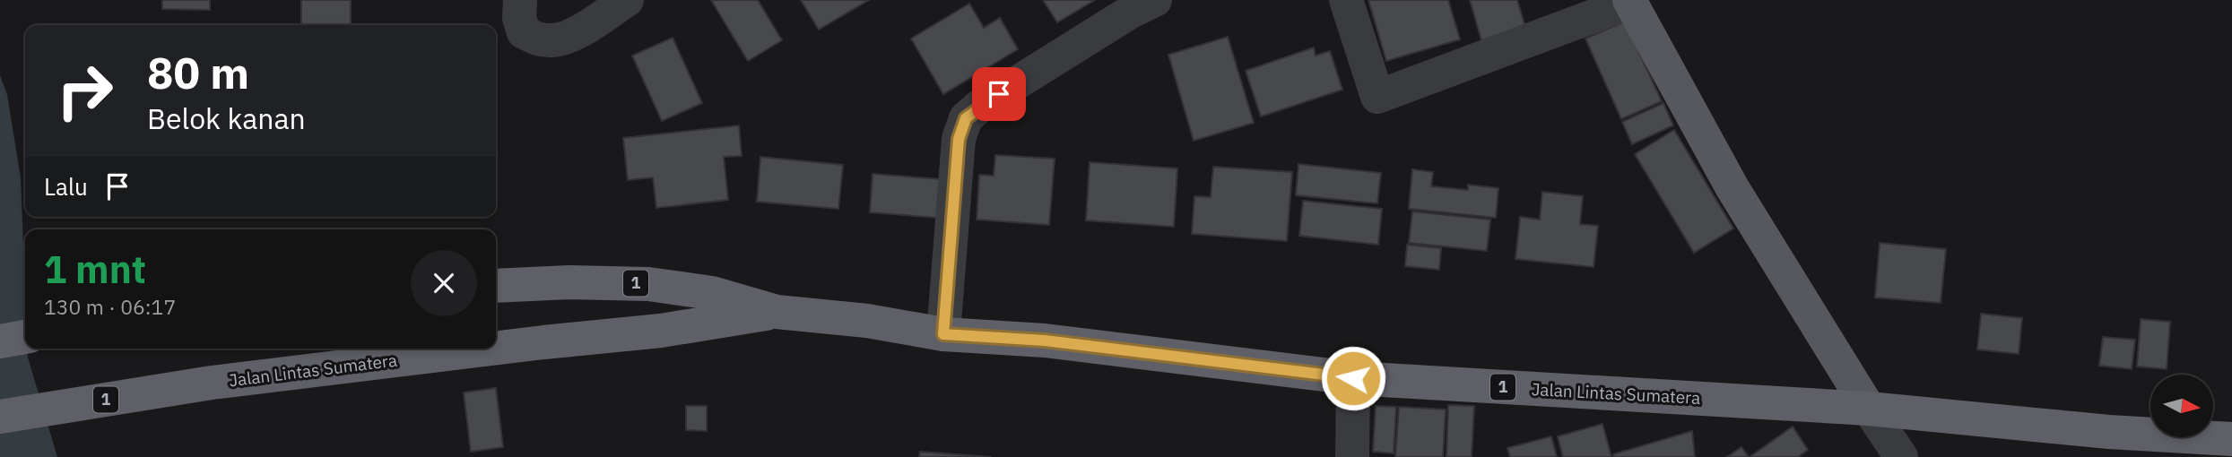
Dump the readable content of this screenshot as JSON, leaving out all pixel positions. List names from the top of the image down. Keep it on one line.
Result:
{"streets":{"highway":["1","Jalan Lintas Sumatera"]},"north":"right","page":{"turn":["80 m","Belok kanan"],"then":"Lalu","heading":["1 mnt","130 m · 06:17"]}}
